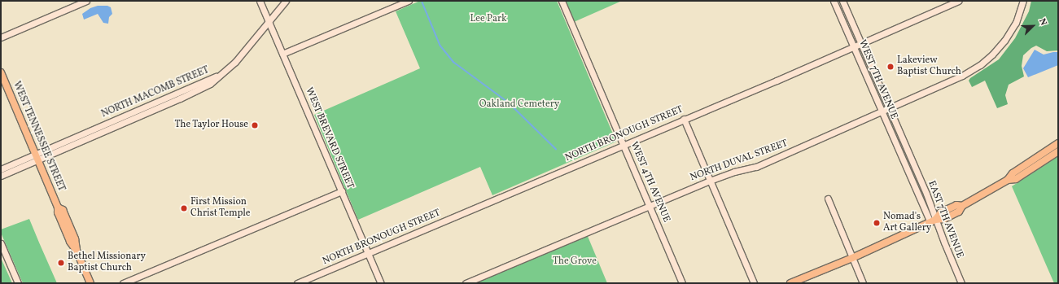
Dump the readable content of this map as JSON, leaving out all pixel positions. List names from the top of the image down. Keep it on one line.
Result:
{"streets":{"main road":["WEST TENNESSEE STREET"],"street":["WEST 7TH AVENUE","NORTH MACOMB STREET","NORTH BRONOUGH STREET","WEST BREVARD STREET","NORTH DUVAL STREET","WEST 4TH AVENUE","EAST 7TH AVENUE"]},"crossings":[["WEST 7TH AVENUE","NORTH BRONOUGH STREET"],["WEST 7TH AVENUE","NORTH DUVAL STREET"],["WEST 7TH AVENUE","EAST 7TH AVENUE"],["NORTH MACOMB STREET","WEST TENNESSEE STREET"],["NORTH MACOMB STREET","WEST BREVARD STREET"],["NORTH BRONOUGH STREET","WEST BREVARD STREET"],["NORTH BRONOUGH STREET","WEST 4TH AVENUE"],["NORTH DUVAL STREET","WEST 4TH AVENUE"]],"parks":["Lee Park","Oakland Cemetery","The Grove"],"places":["Lakeview Baptist Church","The Taylor House","First Mission Christ Temple","Nomad's Art Gallery","Bethel Missionary Baptist Church"],"north":"top right"}
